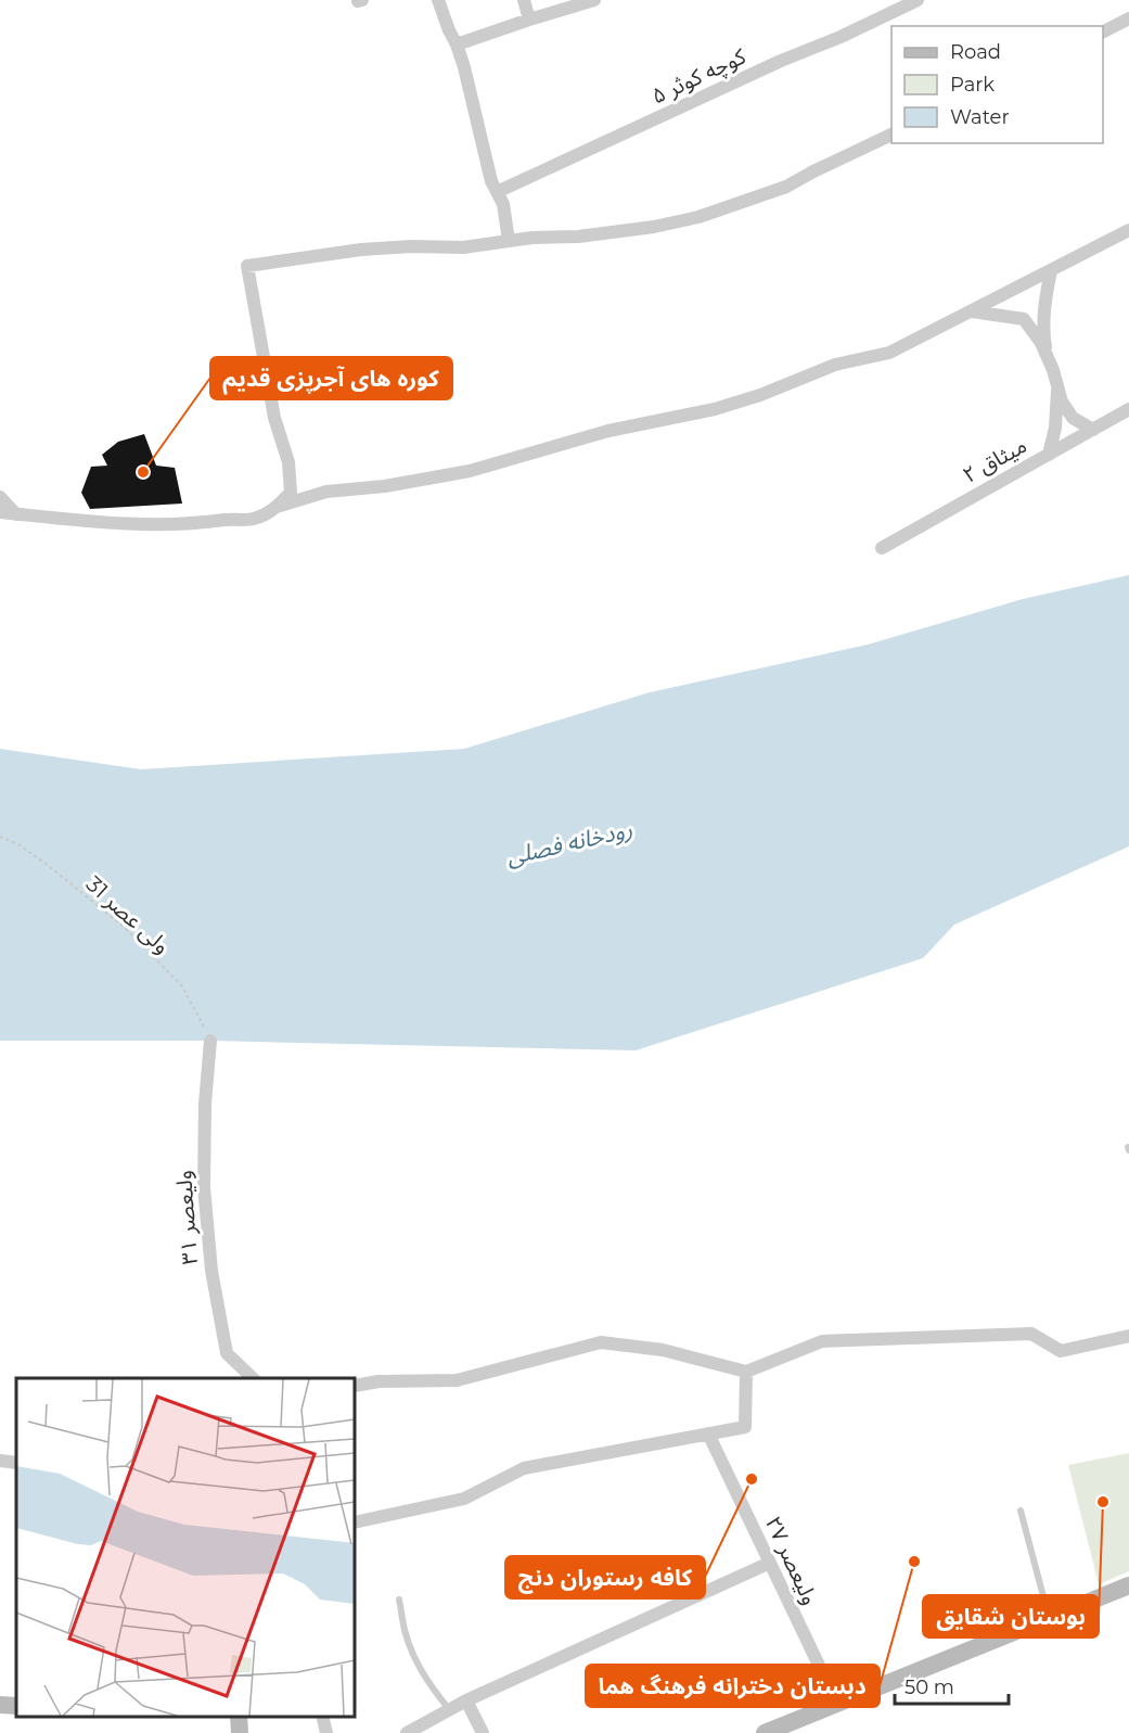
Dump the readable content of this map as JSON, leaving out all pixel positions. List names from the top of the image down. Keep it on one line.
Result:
{"streets":{"street":["کوچه کوثر ۵","میثاق ۲","ولیعصر ۳۱","ولیعصر ۲۷"],"path":["ولی عصر 31"]},"crossings":[["ولی عصر 31","ولیعصر ۳۱"]],"water":["رودخانه فصلی"],"places":["کوره های آجرپزی قدیم","کافه رستوران دنج","بوستان شقایق","دبستان دخترانه فرهنگ هما"],"legend":["Road","Park","Water"],"scale_bar":"50 m"}
